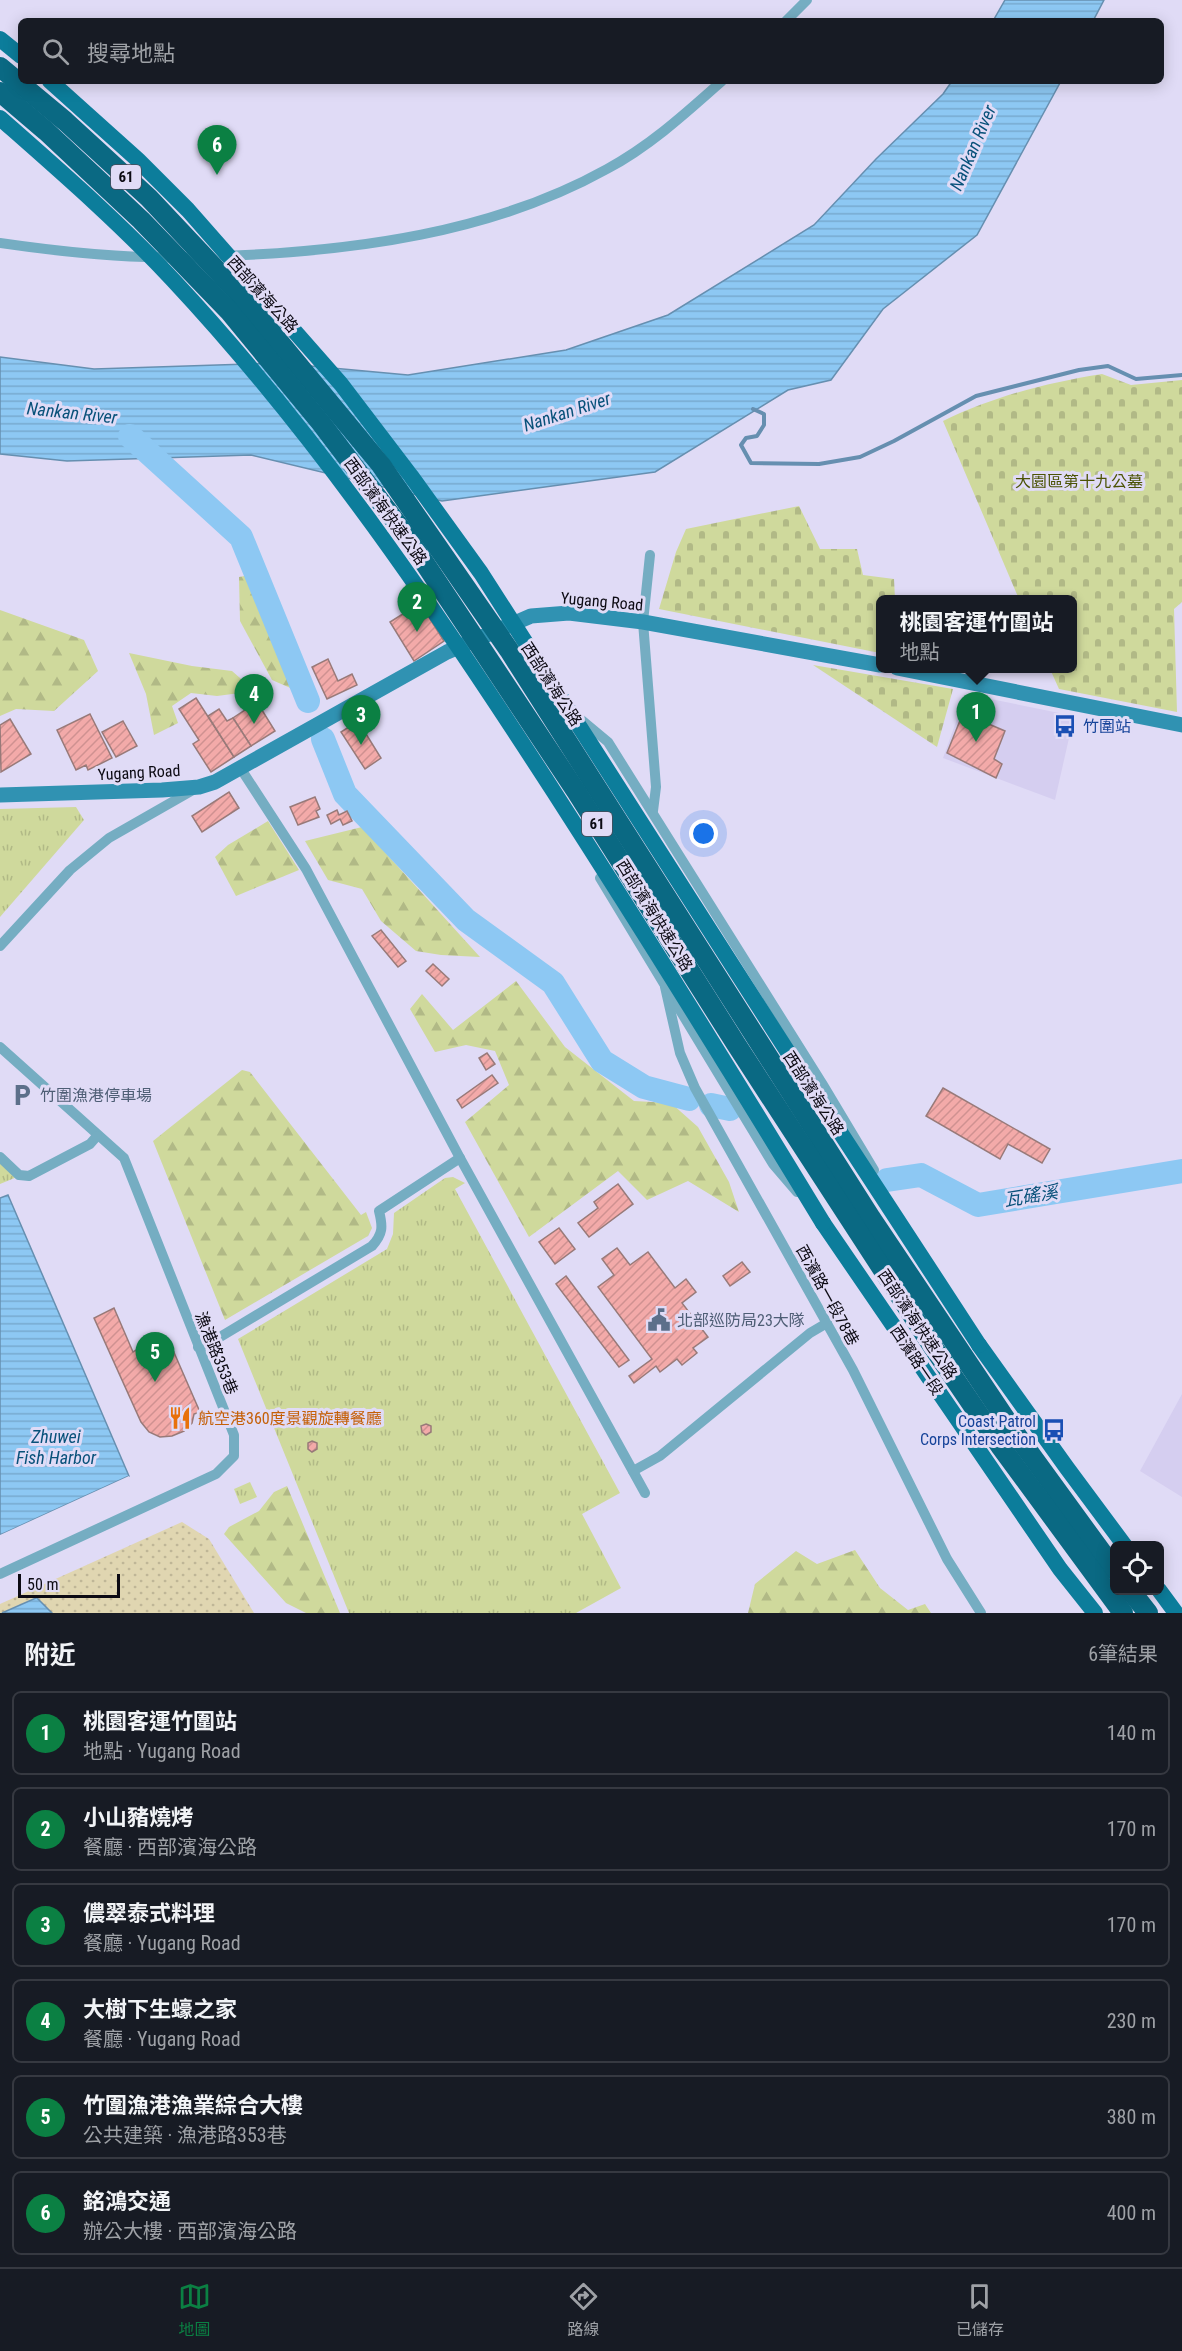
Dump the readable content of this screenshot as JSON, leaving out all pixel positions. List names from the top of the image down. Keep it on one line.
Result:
{"streets":{"highway":["61","西部濱海快速公路"],"main road":["西部濱海公路","西濱路一段"],"street":["Yugang Road","西濱路一段78巷","漁港路353巷"]},"crossings":[["61","西部濱海公路"],["61","西濱路一段"]],"water":["Nankan River","瓦磘溪","Zhuwei Fish Harbor"],"parks":["大園區第十九公墓"],"places":{"bus stop":["竹圍站","Coast Patrol Corps Intersection"],"parking":["竹圍漁港停車場"],"public building":["北部巡防局23大隊"],"restaurant":["航空港360度景觀旋轉餐廳"]},"scale_bar":"50 m","page":{"search":"搜尋地點","pins":["6","2","4","1","3","5"],"popup":["桃園客運竹圍站","地點"],"scale":"50 m","heading":["附近","6筆結果"],"list":[{"mark":"1","name":"桃園客運竹圍站","note":"地點 · Yugang Road","value":"140 m"},{"mark":"2","name":"小山豬燒烤","note":"餐廳 · 西部濱海公路","value":"170 m"},{"mark":"3","name":"儂翠泰式料理","note":"餐廳 · Yugang Road","value":"170 m"},{"mark":"4","name":"大樹下生蠔之家","note":"餐廳 · Yugang Road","value":"230 m"},{"mark":"5","name":"竹圍漁港漁業綜合大樓","note":"公共建築 · 漁港路353巷","value":"380 m"},{"mark":"6","name":"銘鴻交通","note":"辦公大樓 · 西部濱海公路","value":"400 m"}],"nav":["地圖","路線","已儲存"]}}
